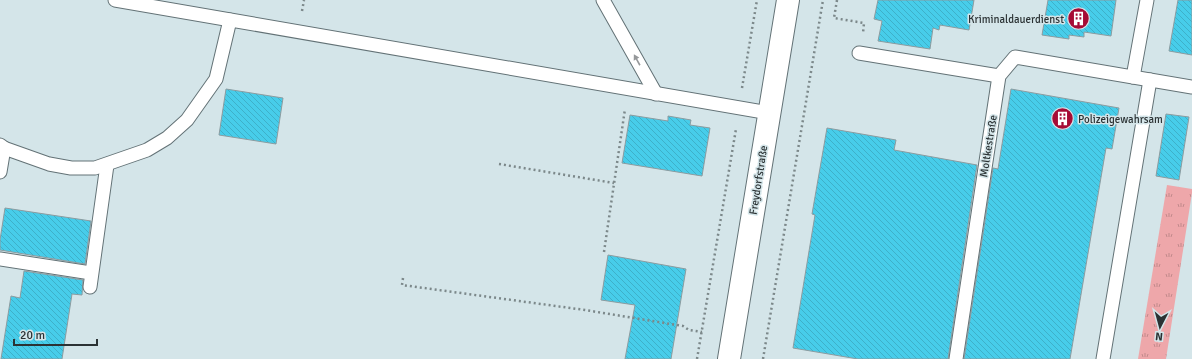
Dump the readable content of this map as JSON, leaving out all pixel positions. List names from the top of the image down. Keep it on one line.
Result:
{"streets":{"street":["Freydorfstraße"],"lane":["Moltkestraße"]},"places":{"building":["Kriminaldauerdienst","Polizeigewahrsam"]},"scale_bar":"20 m","north":"bottom"}
